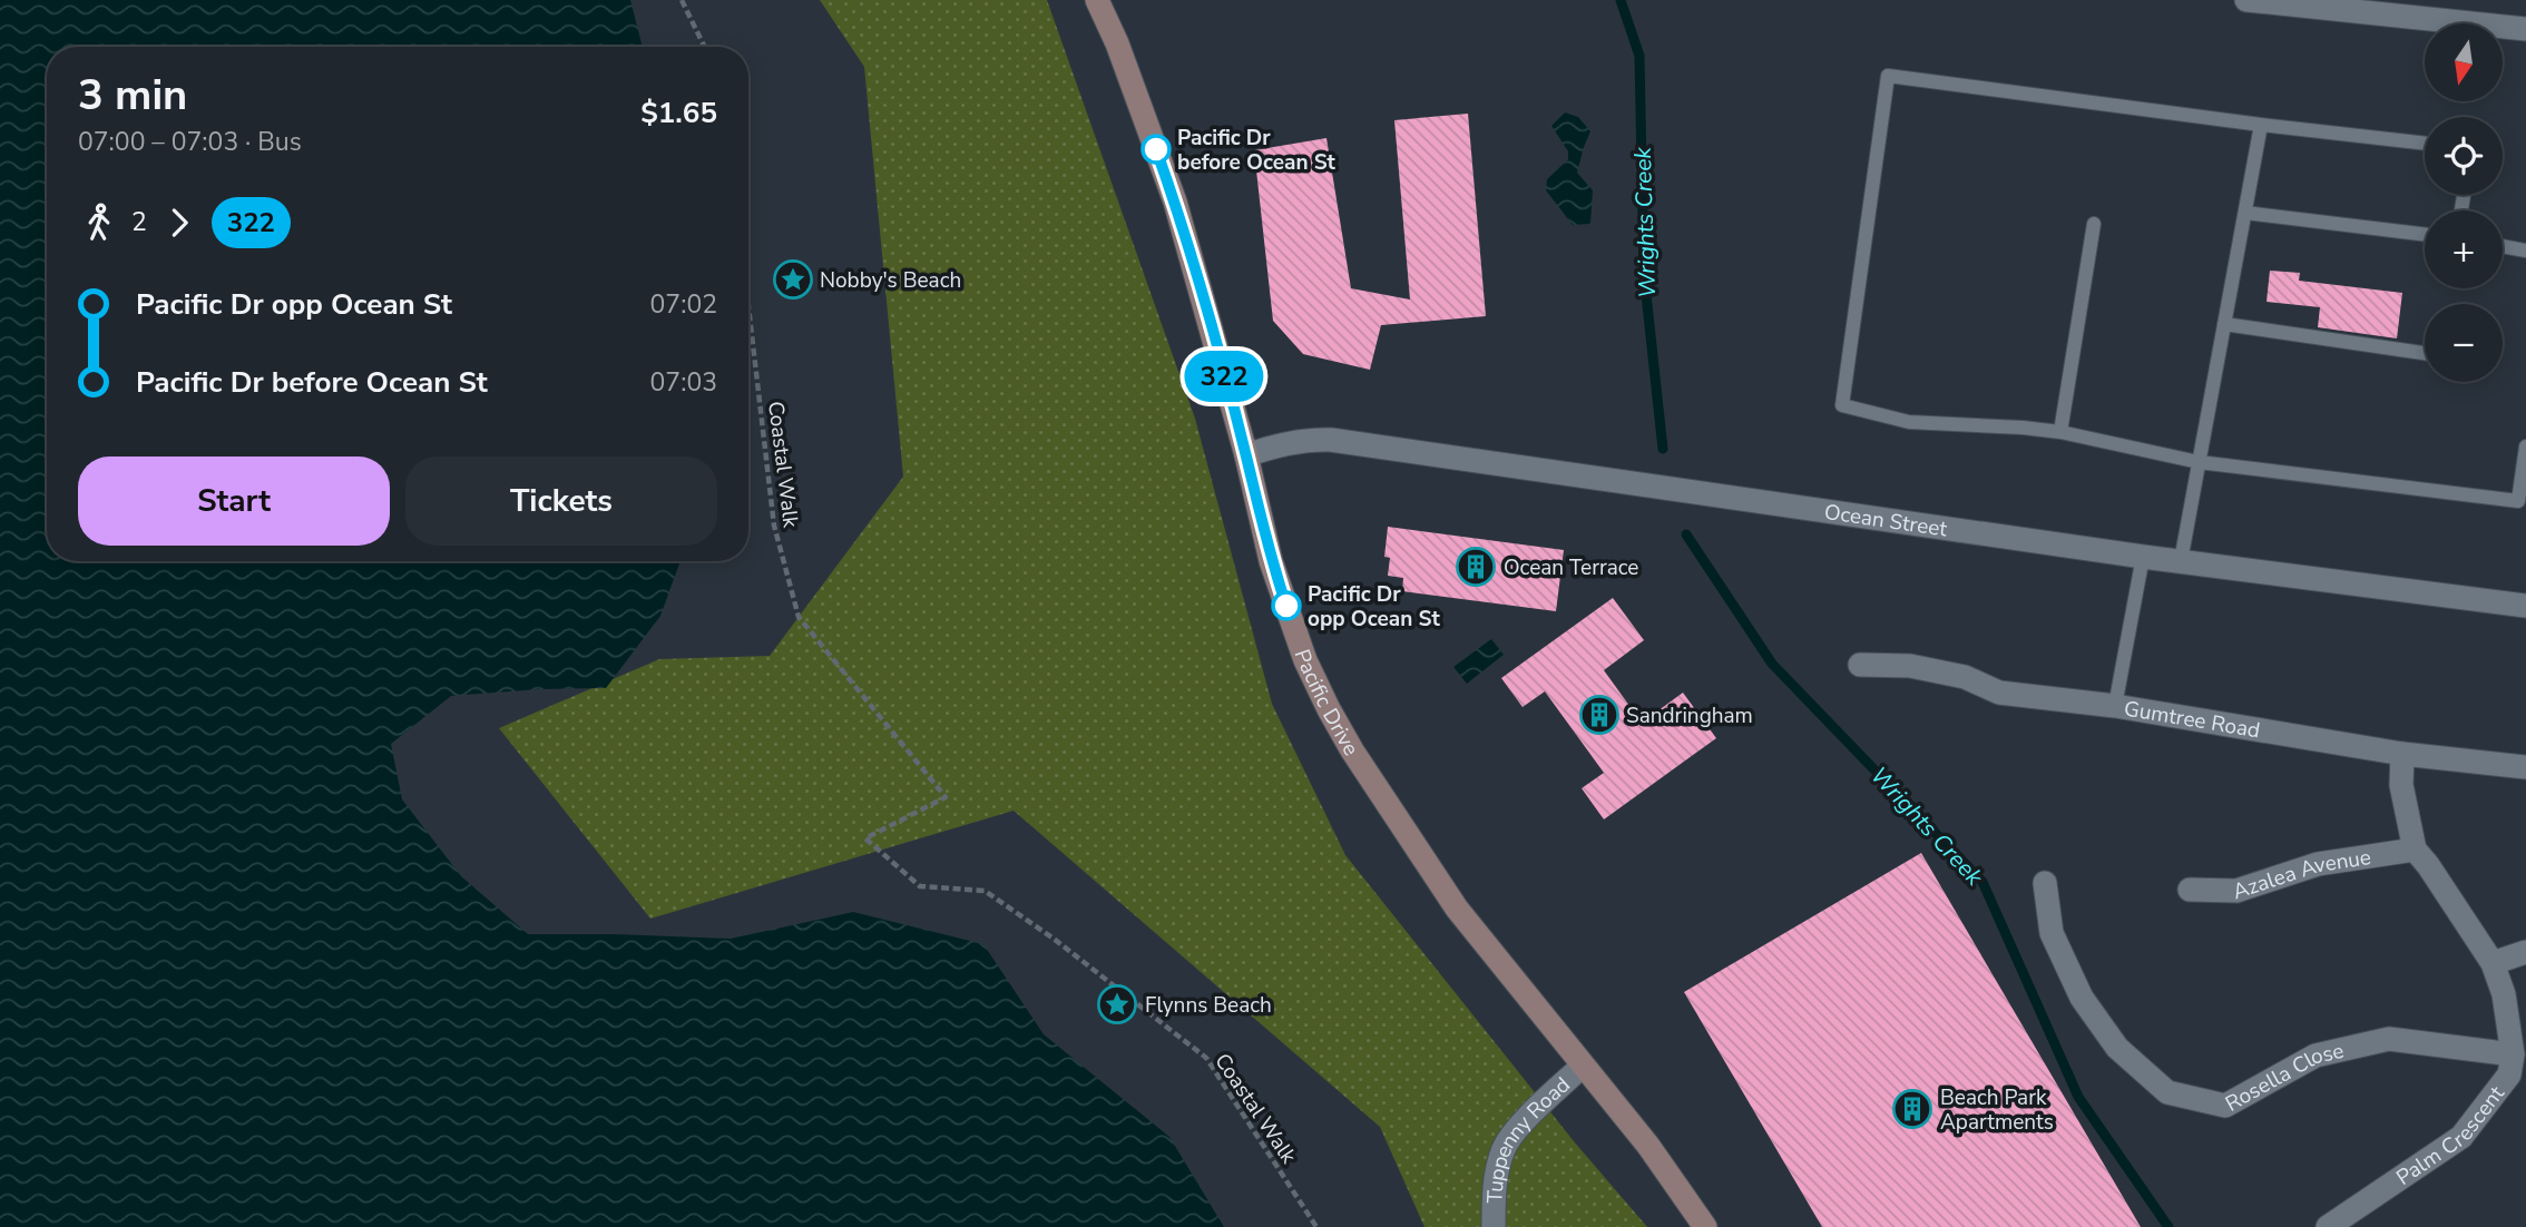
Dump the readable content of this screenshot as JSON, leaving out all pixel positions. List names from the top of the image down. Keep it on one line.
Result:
{"streets":{"street":["Ocean Street","Pacific Drive","Gumtree Road","Azalea Avenue","Rosella Close","Palm Crescent","Tuppenny Road"],"path":["Coastal Walk"]},"crossings":[["Ocean Street","Pacific Drive"],["Pacific Drive","Tuppenny Road"],["Gumtree Road","Palm Crescent"],["Azalea Avenue","Palm Crescent"],["Rosella Close","Palm Crescent"]],"water":["Wrights Creek"],"places":{"other":["Pacific Dr before Ocean St","Pacific Dr opp Ocean St"],"place":["Nobby's Beach","Flynns Beach"],"building":["Ocean Terrace","Sandringham","Beach Park Apartments"]},"lines":["bus line 322"],"north":"bottom","page":{"on_map":"322","map_buttons":["+","−"],"heading":["3 min","07:00 – 07:03 · Bus","$1.65"],"legs":["2","322"],"list":[{"name":"Pacific Dr opp Ocean St","value":"07:02"},{"name":"Pacific Dr before Ocean St","value":"07:03"}],"buttons":["Start","Tickets"]}}
